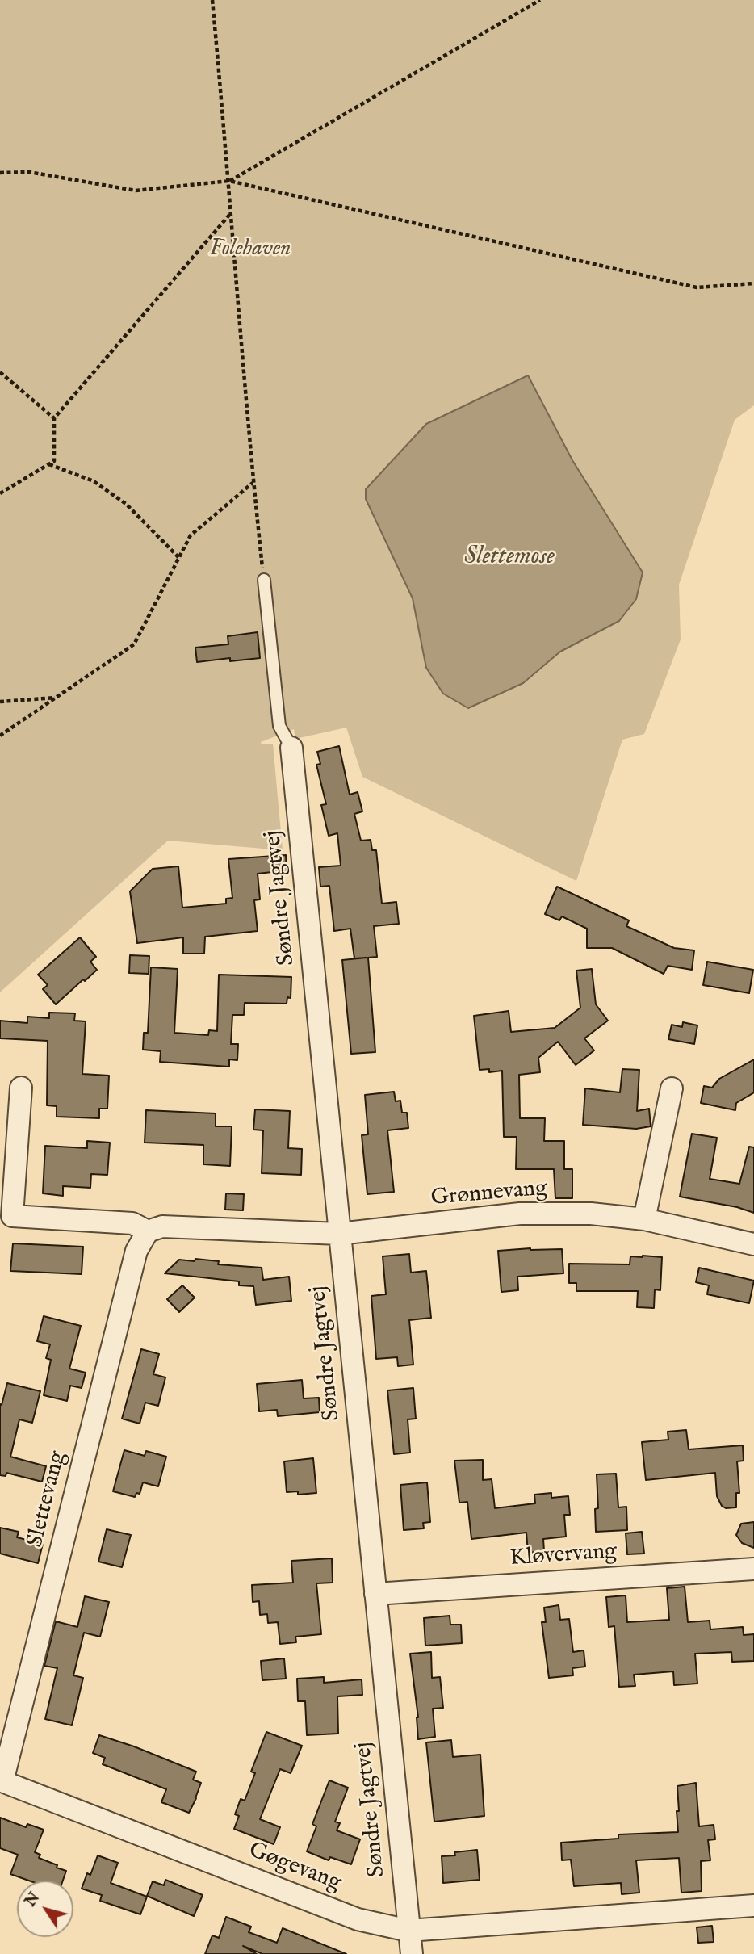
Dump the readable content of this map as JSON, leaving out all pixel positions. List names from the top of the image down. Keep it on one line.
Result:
{"streets":{"street":["Søndre Jagtvej","Grønnevang","Slettevang","Kløvervang","Gøgevang"]},"crossings":[["Søndre Jagtvej","Grønnevang"],["Søndre Jagtvej","Kløvervang"],["Søndre Jagtvej","Gøgevang"],["Slettevang","Gøgevang"]],"water":["Slettemose"],"parks":["Folehaven"],"north":"top left"}
